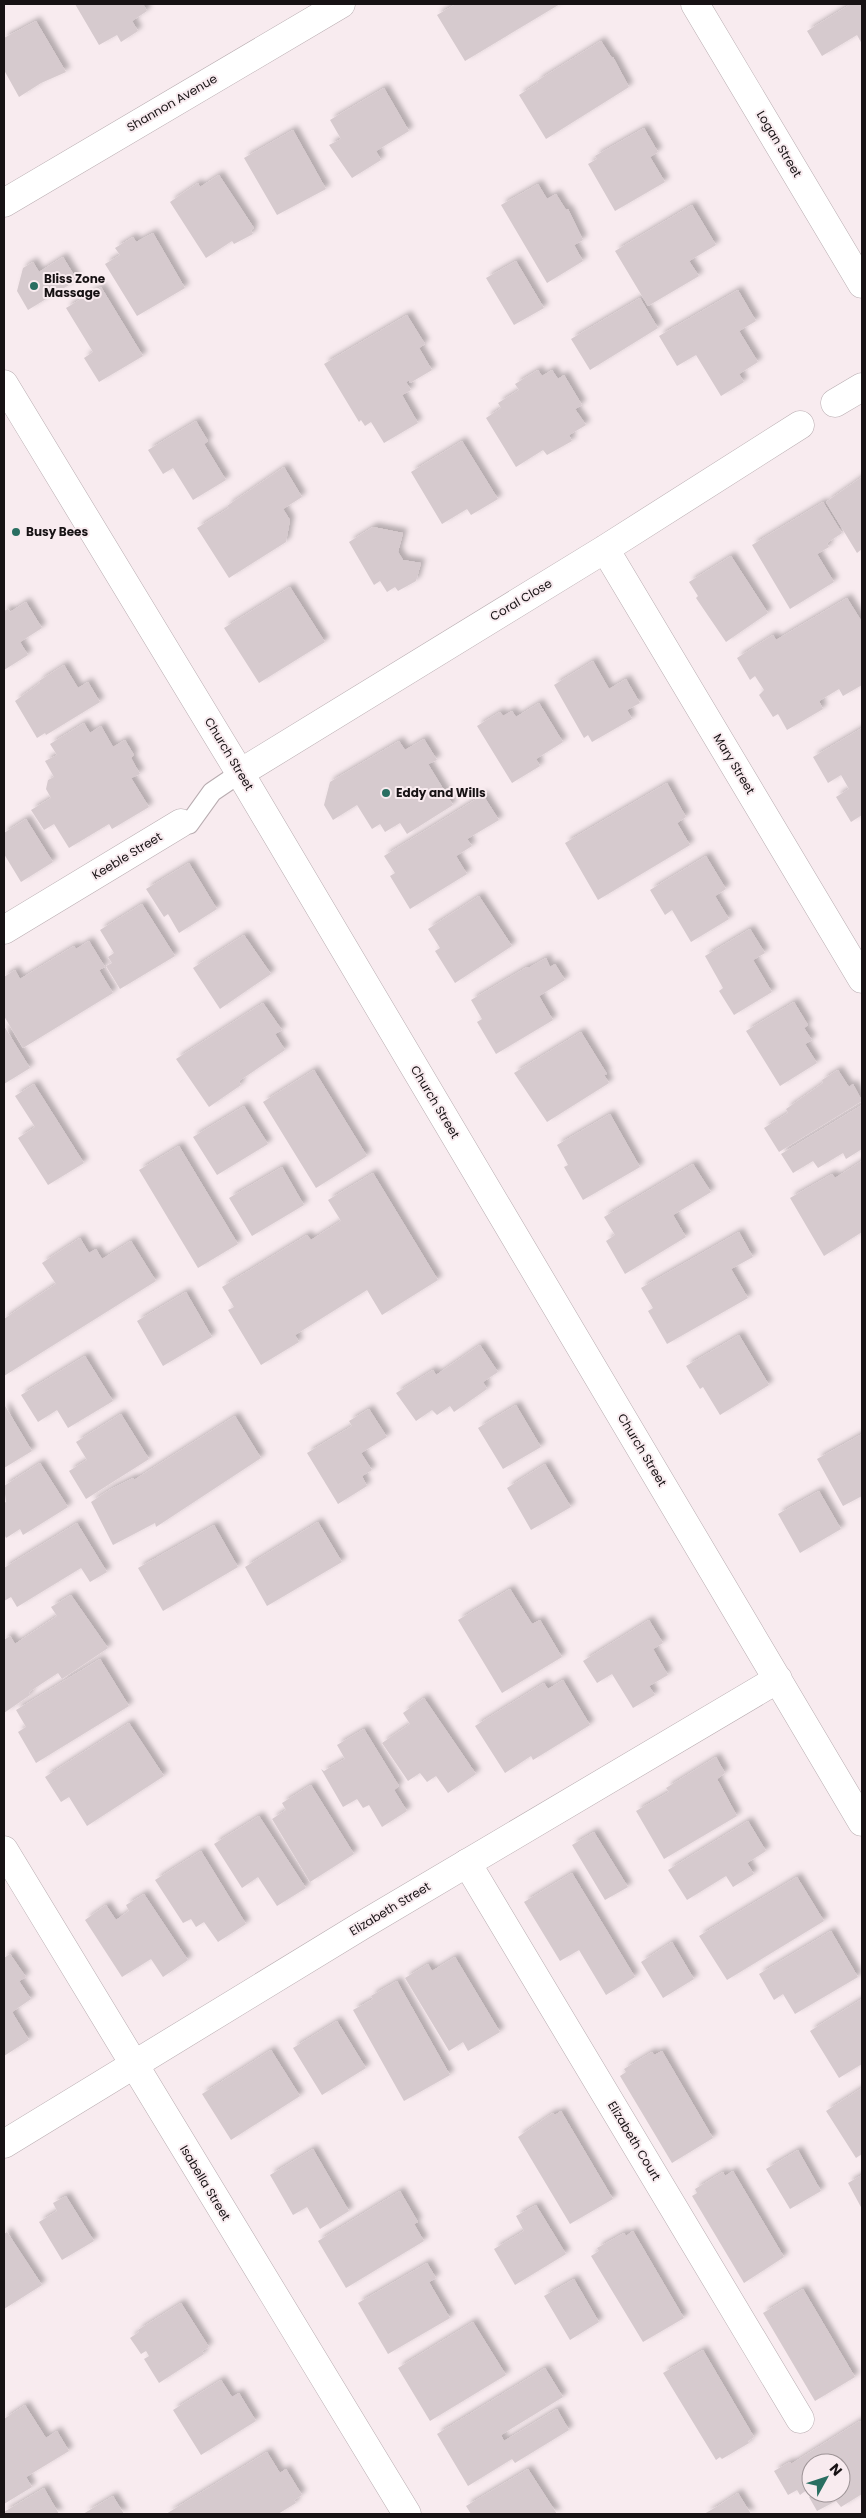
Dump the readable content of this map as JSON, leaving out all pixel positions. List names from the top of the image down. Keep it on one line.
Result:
{"streets":{"street":["Shannon Avenue","Logan Street","Coral Close","Church Street","Mary Street","Keeble Street","Elizabeth Street","Elizabeth Court","Isabella Street"]},"crossings":[["Coral Close","Church Street"],["Coral Close","Mary Street"],["Coral Close","Keeble Street"],["Church Street","Keeble Street"],["Church Street","Elizabeth Street"],["Elizabeth Street","Elizabeth Court"],["Elizabeth Street","Isabella Street"]],"places":["Bliss Zone Massage","Busy Bees","Eddy and Wills"],"north":"top right"}
